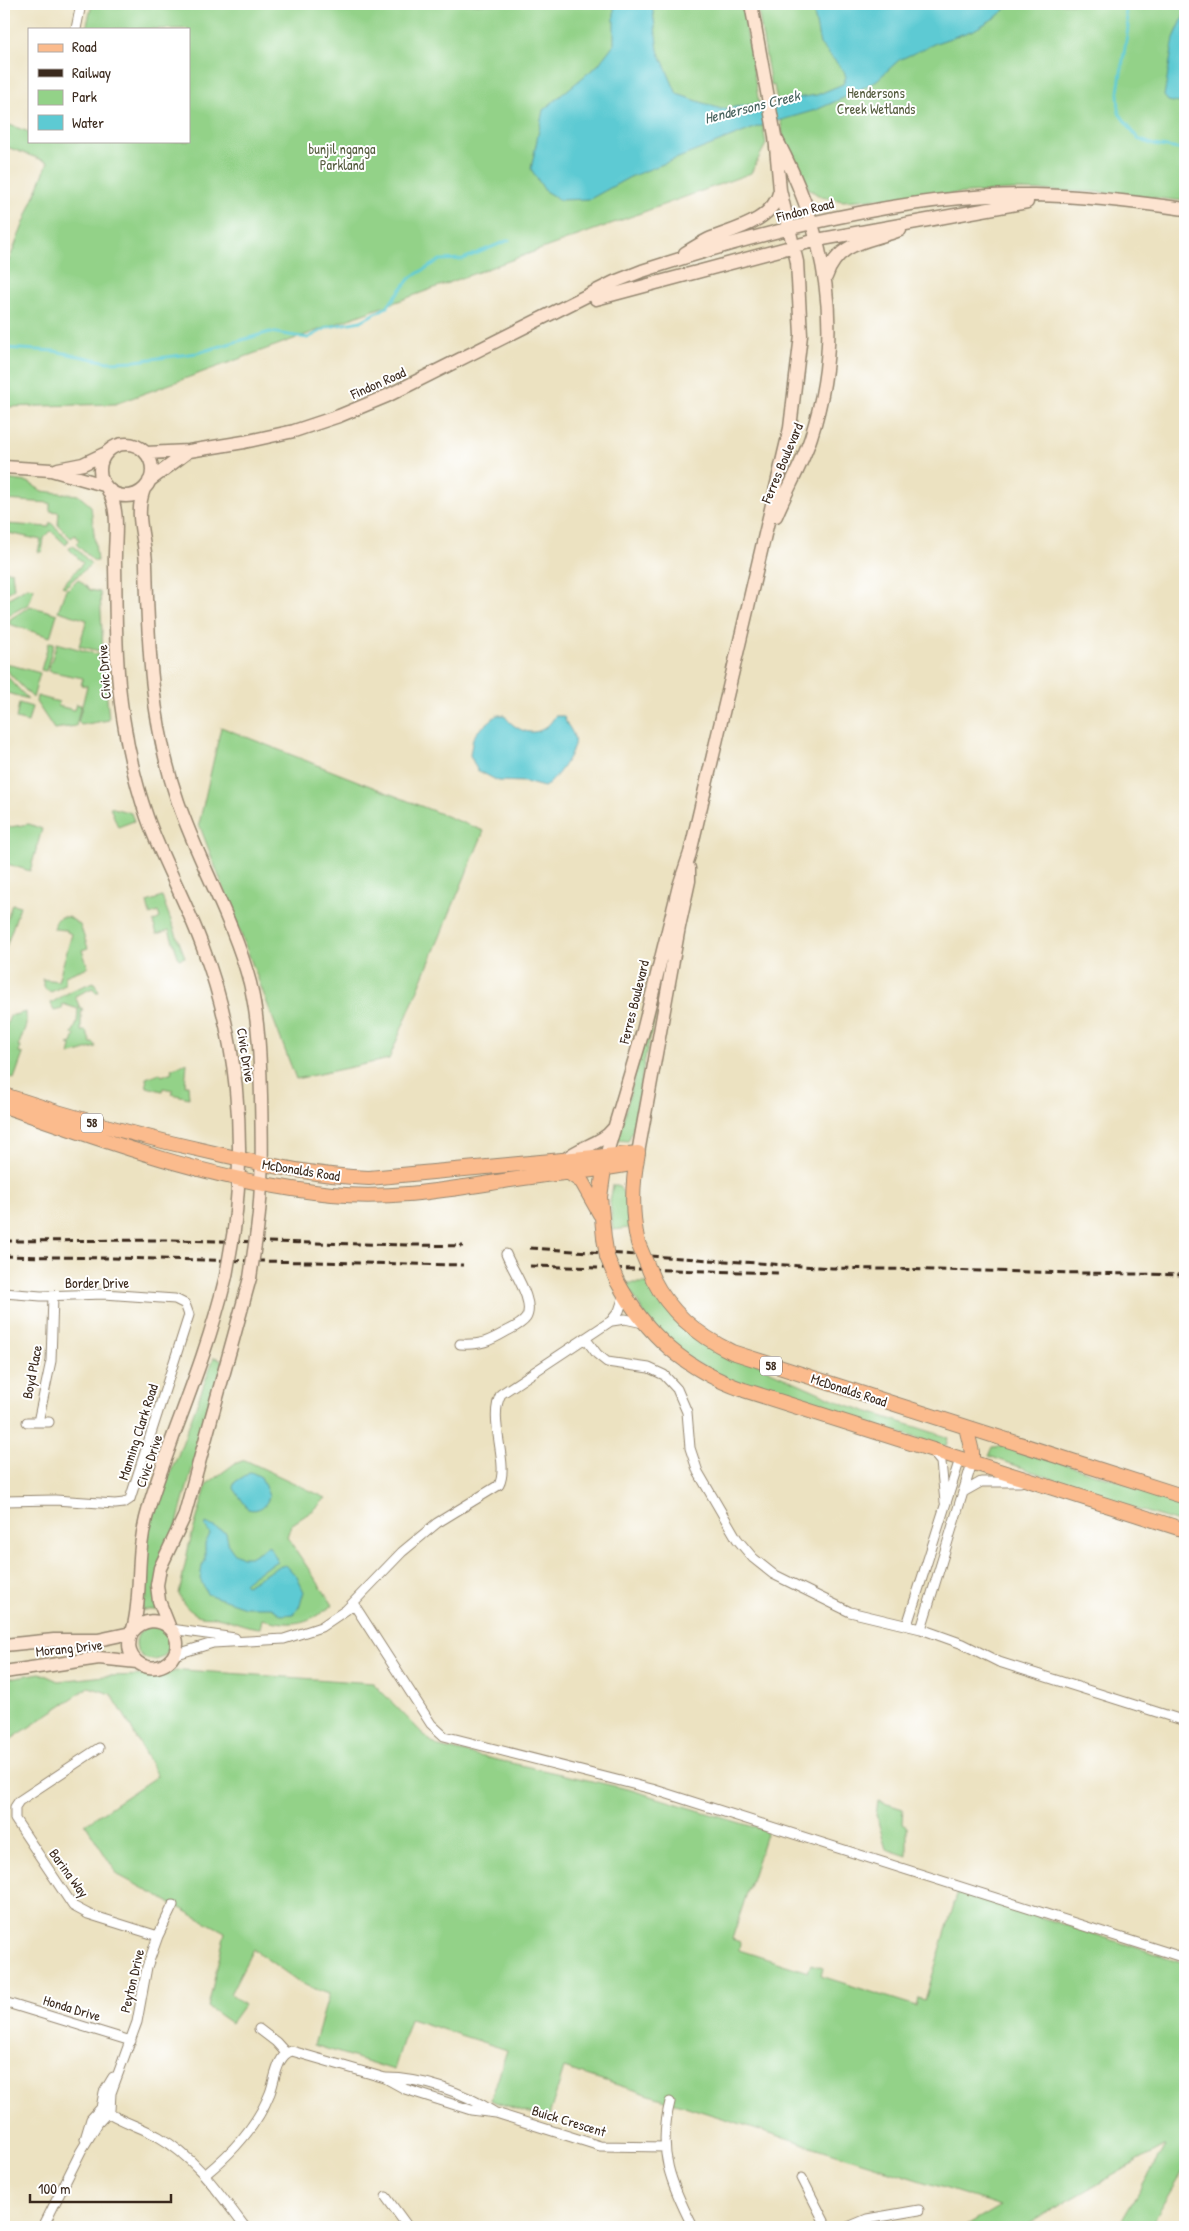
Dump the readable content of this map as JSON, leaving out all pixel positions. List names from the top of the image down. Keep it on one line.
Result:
{"streets":{"main road":["58","McDonalds Road"],"street":["Findon Road","Ferres Boulevard","Civic Drive","Border Drive","Boyd Place","Manning Clark Road","Morang Drive","Barina Way","Peyton Drive","Honda Drive","Buick Crescent"]},"crossings":[["Findon Road","Ferres Boulevard"],["Findon Road","Civic Drive"],["Ferres Boulevard","58"],["Ferres Boulevard","McDonalds Road"],["Civic Drive","McDonalds Road"],["Civic Drive","Morang Drive"],["58","McDonalds Road"],["Border Drive","Boyd Place"],["Border Drive","Manning Clark Road"],["Barina Way","Peyton Drive"],["Peyton Drive","Honda Drive"]],"water":["Hendersons Creek"],"parks":["Hendersons Creek Wetlands","bunjil nganga Parkland"],"legend":["Road","Railway","Park","Water"],"scale_bar":"100 m"}
